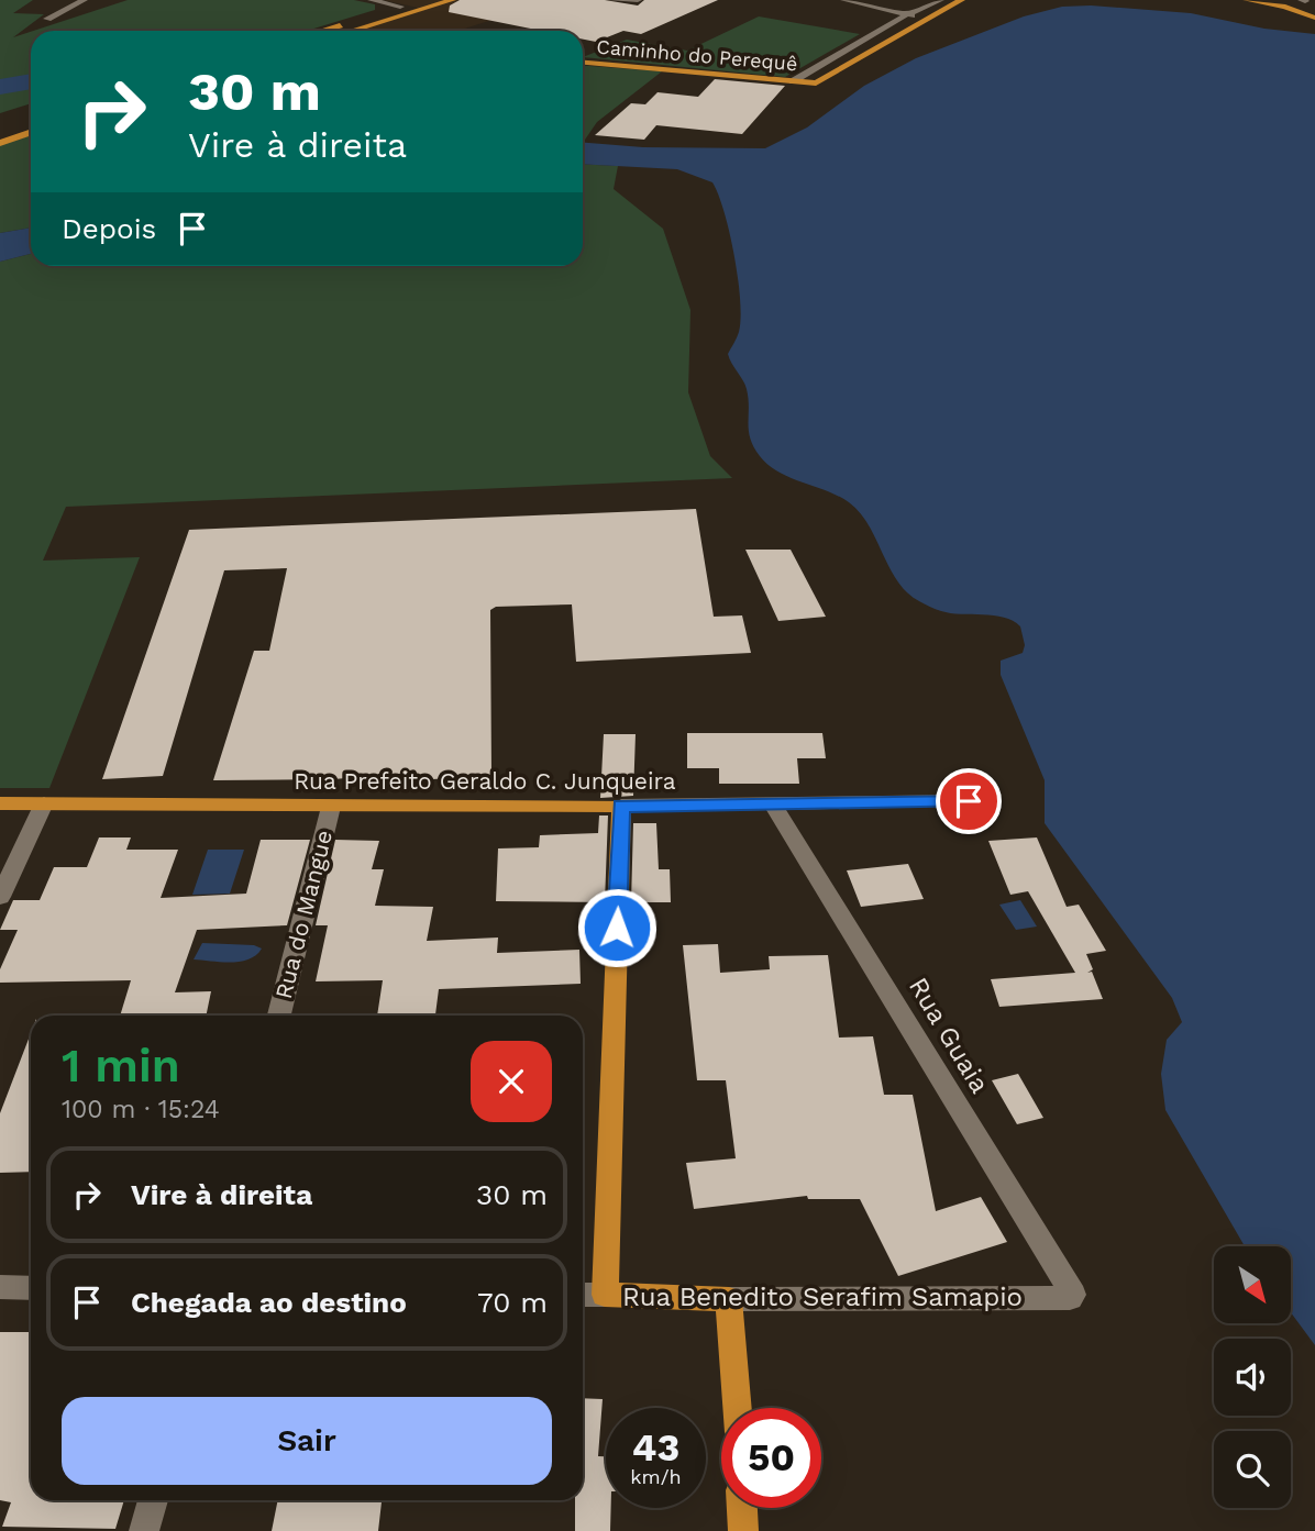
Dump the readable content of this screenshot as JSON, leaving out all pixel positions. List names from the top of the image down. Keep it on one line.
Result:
{"streets":{"main road":["Caminho do Perequê","Rua Prefeito Geraldo C. Junqueira","Rua Benedito Serafim Samapio"],"street":["Rua do Mangue","Rua Guaia"]},"crossings":[["Rua Prefeito Geraldo C. Junqueira","Rua do Mangue"],["Rua Prefeito Geraldo C. Junqueira","Rua Guaia"],["Rua Guaia","Rua Benedito Serafim Samapio"]],"north":"bottom right","page":{"turn":["30 m","Vire à direita"],"then":"Depois","heading":["1 min","100 m · 15:24"],"list":[{"name":"Vire à direita","value":"30 m"},{"name":"Chegada ao destino","value":"70 m"}],"buttons":"Sair","speed":"43 km/h","limit":"50"}}
